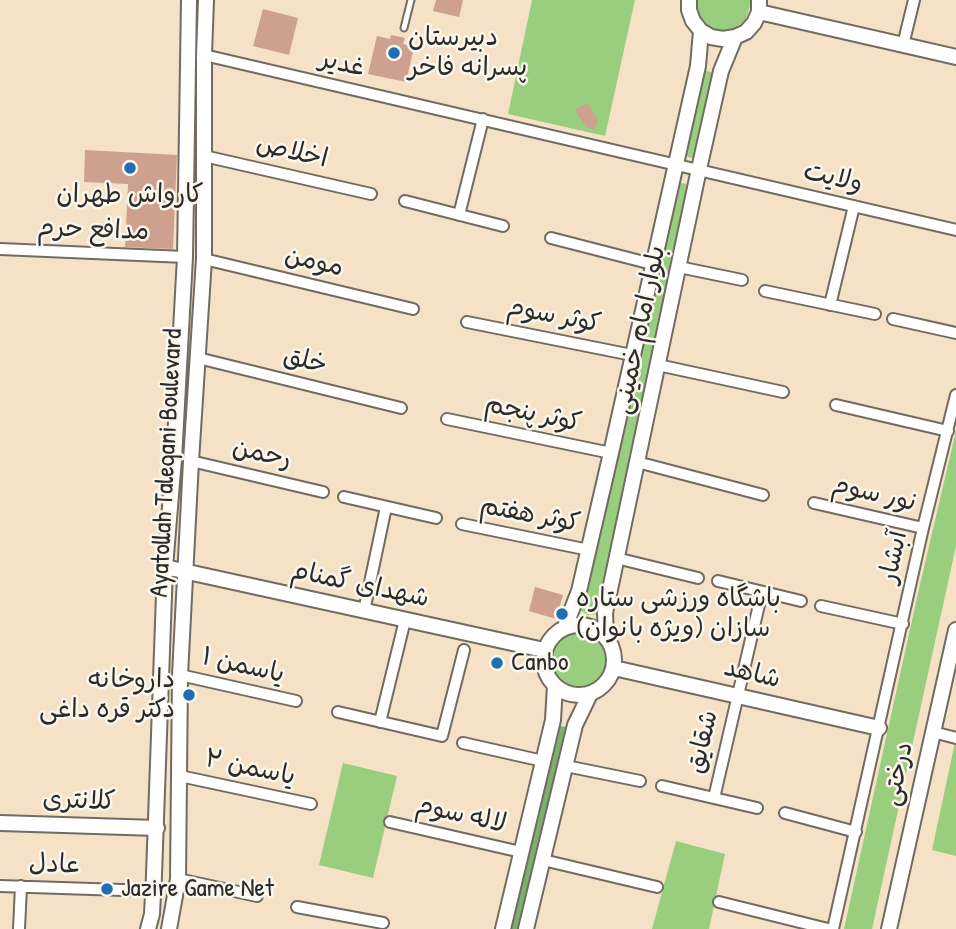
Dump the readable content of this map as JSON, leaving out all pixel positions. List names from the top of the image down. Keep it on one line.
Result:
{"streets":{"street":["غدیر","اخلاص","ولایت","مدافع حرم","مومن","کوثر سوم","بلوار امام خمینی","خلق","کوثر پنجم","رحمن","Ayatollah Taleqani Boulevard","نور سوم","کوثر هفتم","آبشار","شهدای گمنام","یاسمن ۱","شاهد","شقایق","یاسمن ۲","درختی","کلانتری","لاله سوم","عادل"]},"crossings":[["غدیر","ولایت"],["غدیر","بلوار امام خمینی"],["غدیر","Ayatollah Taleqani Boulevard"],["اخلاص","Ayatollah Taleqani Boulevard"],["ولایت","بلوار امام خمینی"],["مومن","Ayatollah Taleqani Boulevard"],["کوثر سوم","بلوار امام خمینی"],["بلوار امام خمینی","کوثر پنجم"],["بلوار امام خمینی","کوثر هفتم"],["بلوار امام خمینی","شهدای گمنام"],["بلوار امام خمینی","شاهد"],["خلق","Ayatollah Taleqani Boulevard"],["رحمن","Ayatollah Taleqani Boulevard"],["Ayatollah Taleqani Boulevard","شهدای گمنام"],["Ayatollah Taleqani Boulevard","یاسمن ۱"],["Ayatollah Taleqani Boulevard","یاسمن ۲"],["نور سوم","آبشار"],["آبشار","شاهد"],["آبشار","درختی"],["شهدای گمنام","شاهد"],["شاهد","شقایق"],["شاهد","درختی"]],"places":["دبیرستان پسرانه فاخر","کارواش طهران","باشگاه ورزشی ستاره سازان (ویژه بانوان)","Canbo","داروخانه دکتر قره داغی","Jazire Game Net"]}
